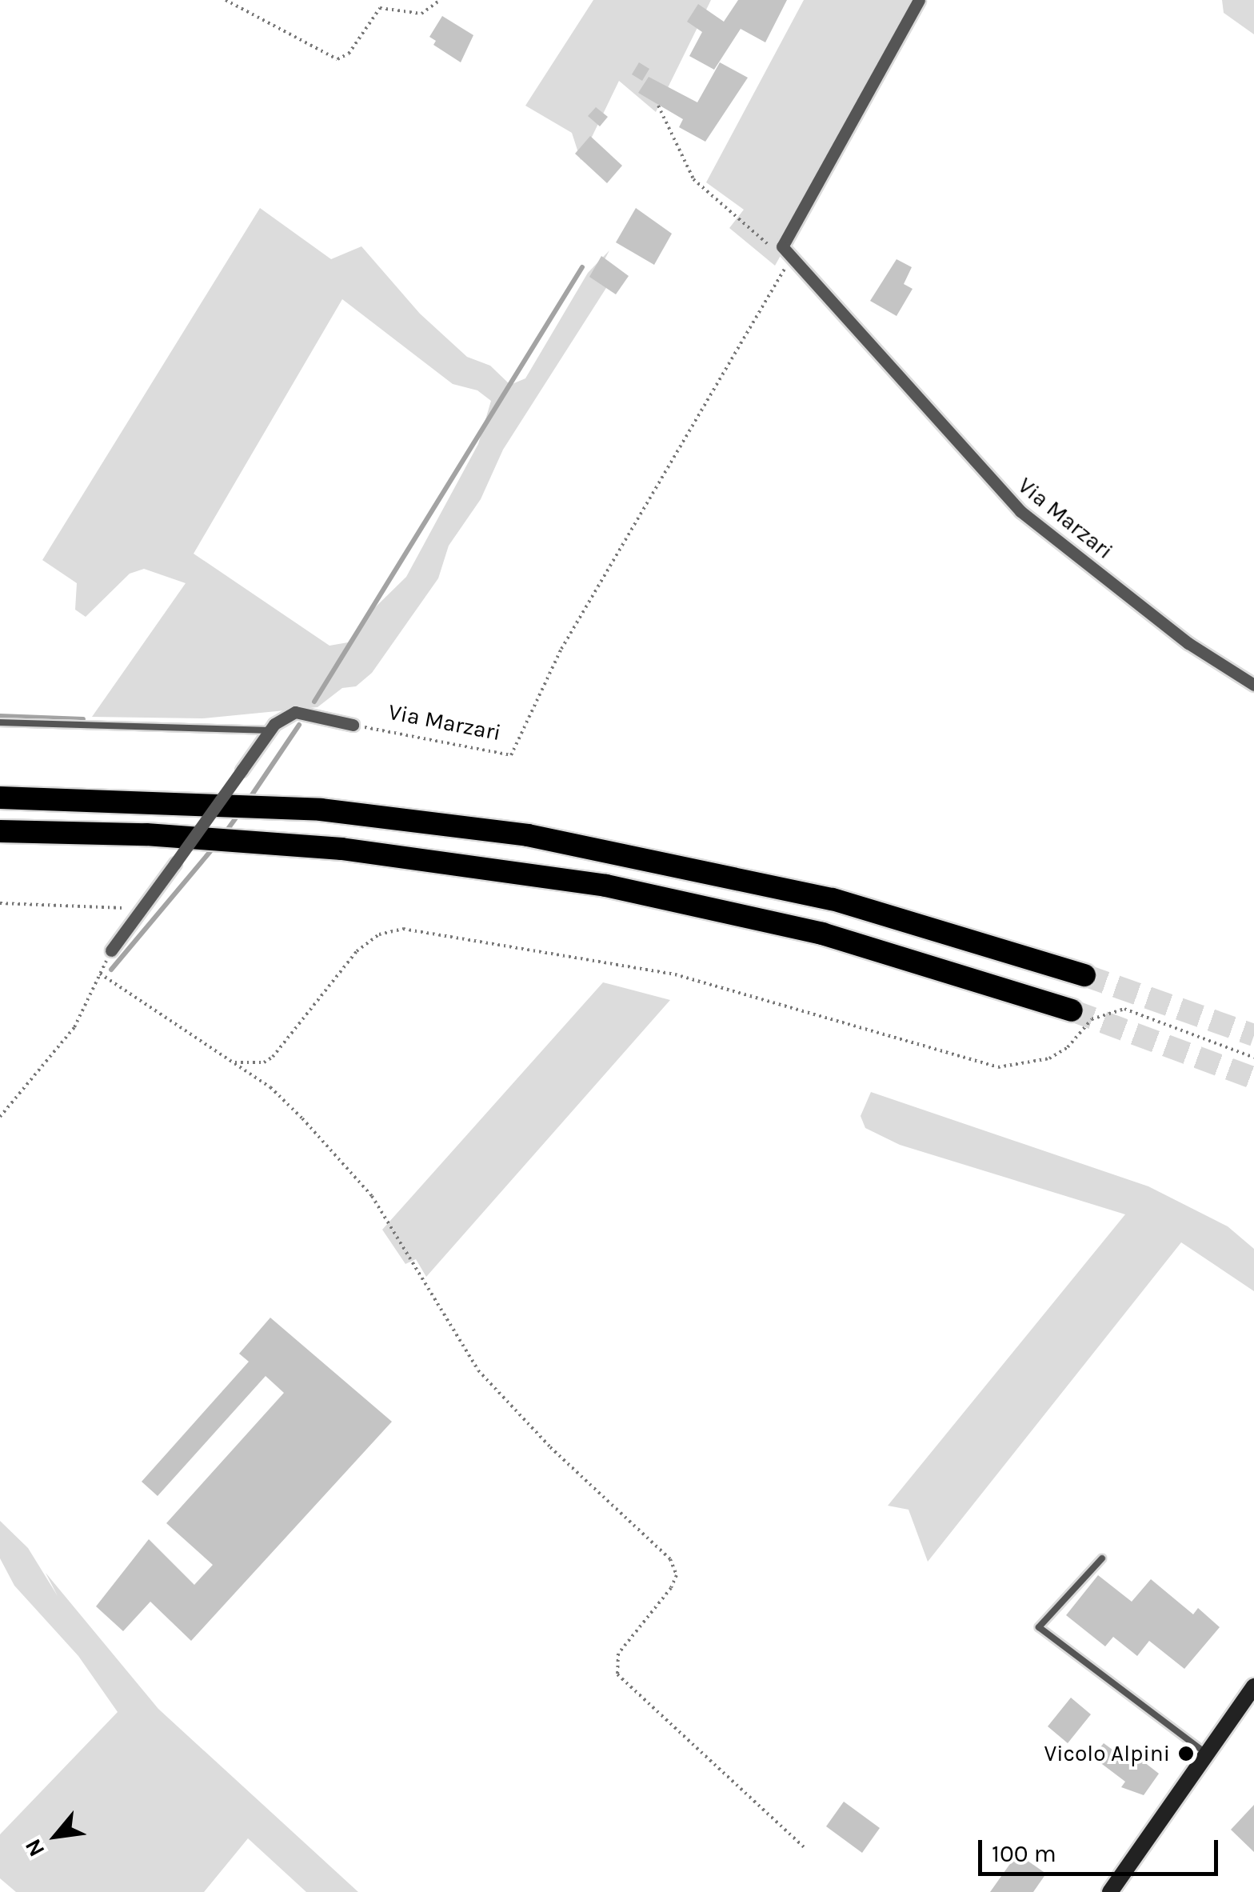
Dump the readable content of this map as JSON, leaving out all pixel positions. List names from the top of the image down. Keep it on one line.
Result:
{"streets":{"street":["Via Marzari"]},"places":["Vicolo Alpini"],"scale_bar":"100 m","north":"bottom left"}
